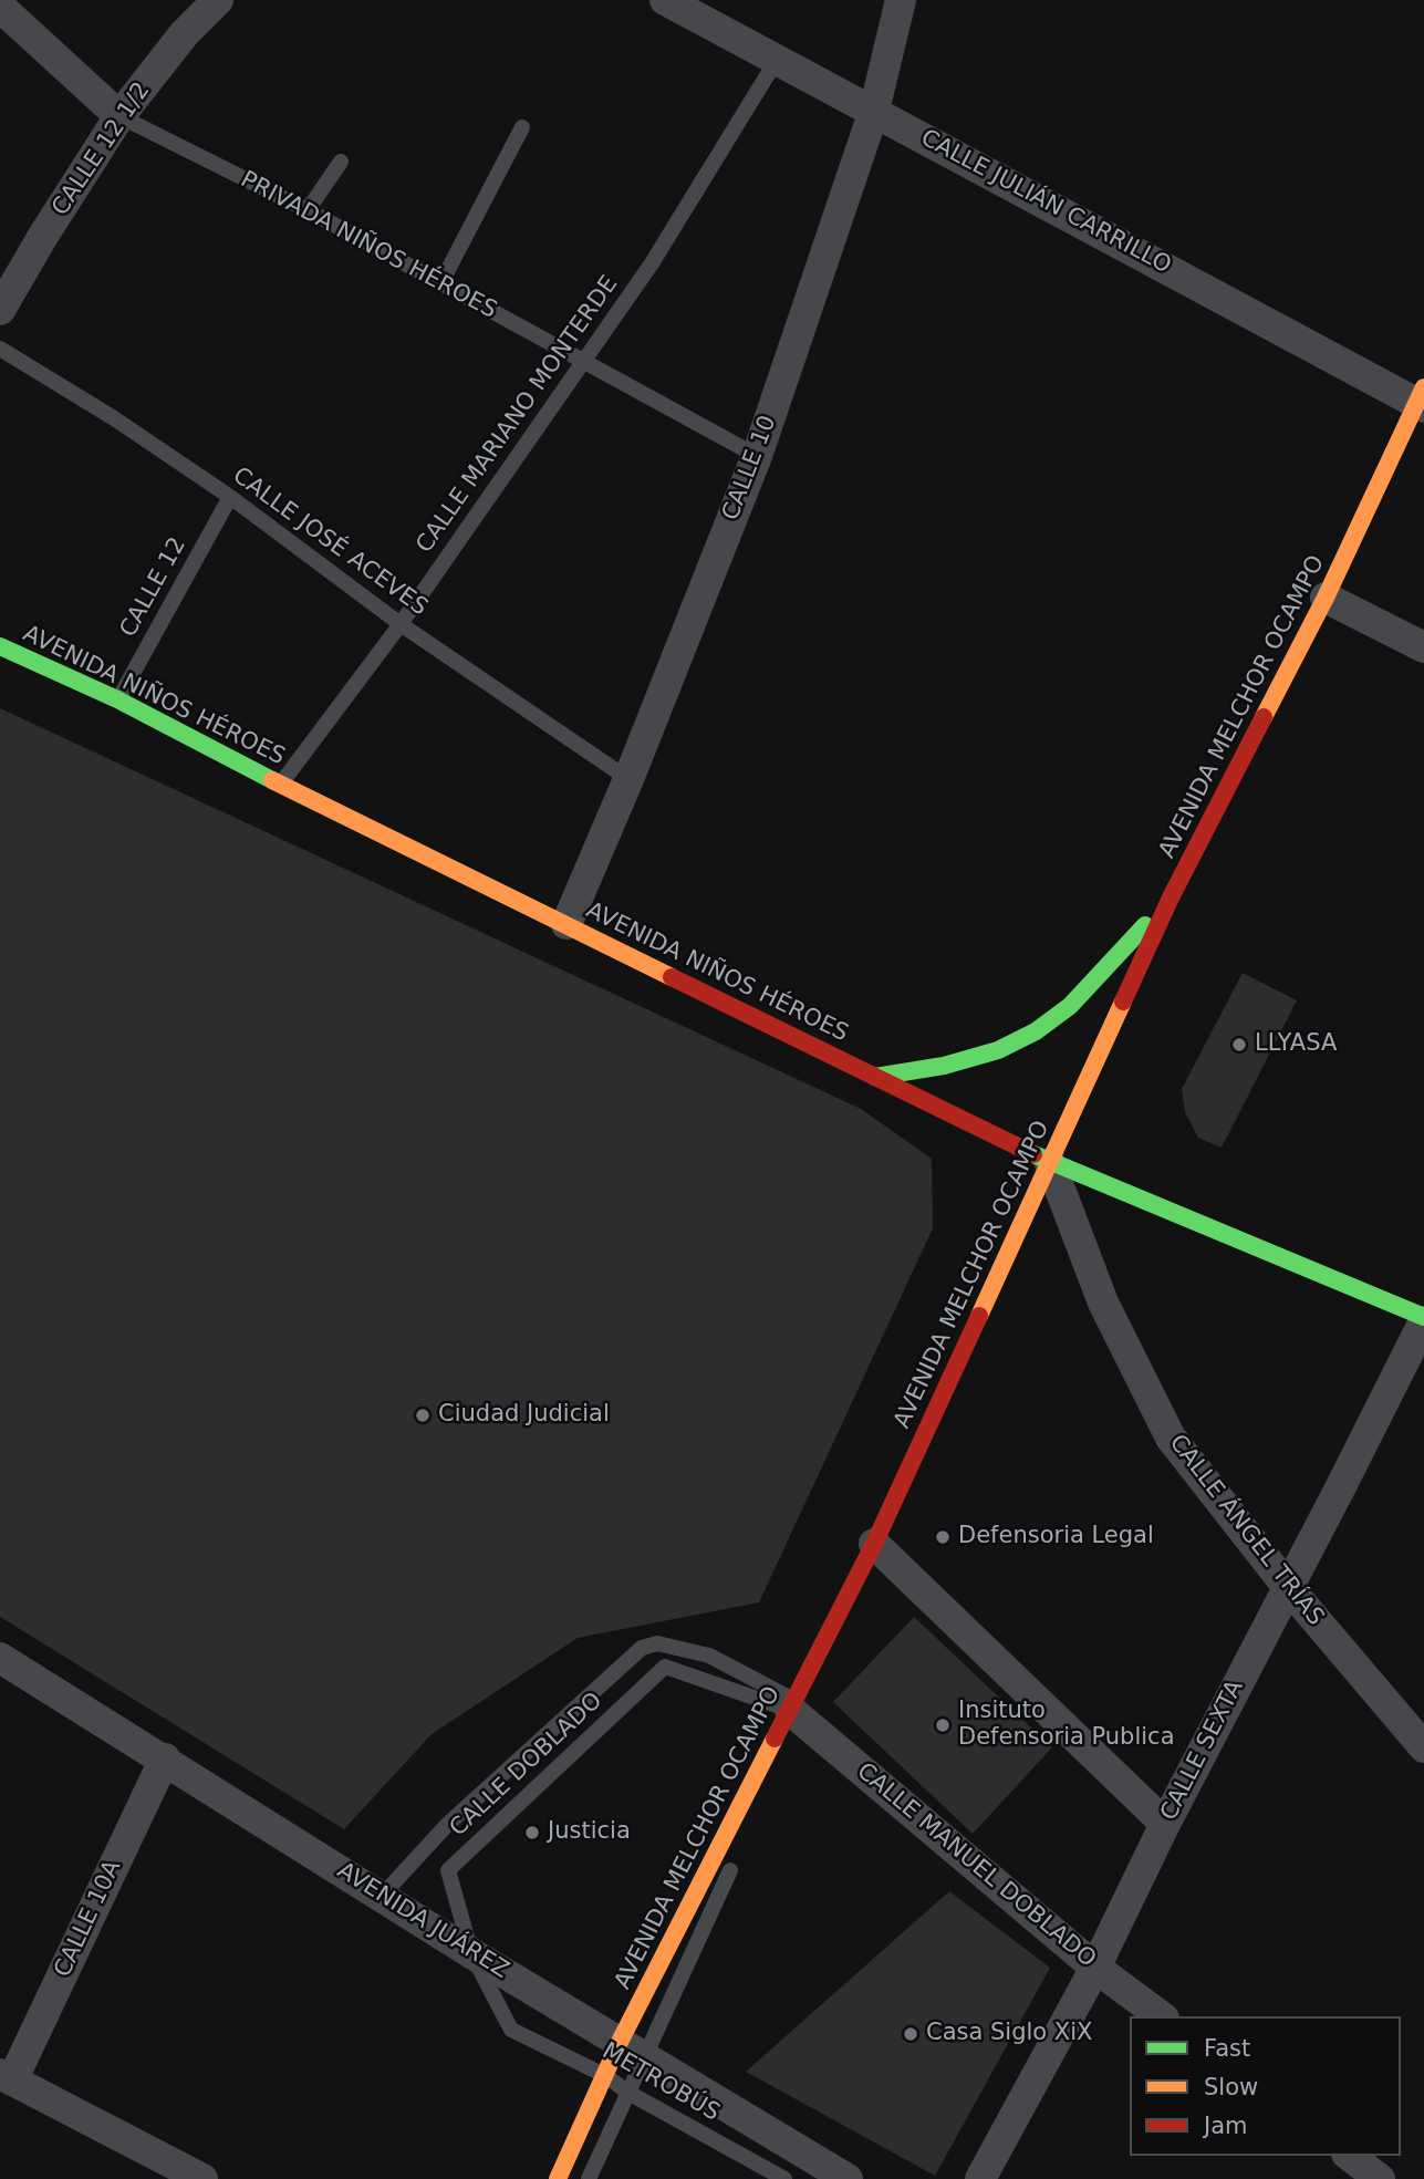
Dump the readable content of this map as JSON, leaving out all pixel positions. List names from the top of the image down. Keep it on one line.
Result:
{"streets":{"main road":["AVENIDA NIÑOS HÉROES","AVENIDA MELCHOR OCAMPO"],"street":["CALLE 12 1/2","CALLE JULIÁN CARRILLO","PRIVADA NIÑOS HÉROES","CALLE 10","CALLE ÁNGEL TRÍAS","CALLE SEXTA","CALLE MANUEL DOBLADO","CALLE 10A","AVENIDA JUÁREZ"],"lane":["CALLE MARIANO MONTERDE","CALLE JOSÉ ACEVES","CALLE 12","CALLE DOBLADO","METROBÚS"]},"crossings":[["CALLE 12 1/2","PRIVADA NIÑOS HÉROES"],["CALLE JULIÁN CARRILLO","CALLE MARIANO MONTERDE"],["CALLE JULIÁN CARRILLO","CALLE 10"],["CALLE JULIÁN CARRILLO","AVENIDA MELCHOR OCAMPO"],["PRIVADA NIÑOS HÉROES","CALLE MARIANO MONTERDE"],["PRIVADA NIÑOS HÉROES","CALLE 10"],["CALLE MARIANO MONTERDE","CALLE JOSÉ ACEVES"],["CALLE MARIANO MONTERDE","AVENIDA NIÑOS HÉROES"],["CALLE 10","CALLE JOSÉ ACEVES"],["CALLE 10","AVENIDA NIÑOS HÉROES"],["CALLE JOSÉ ACEVES","CALLE 12"],["CALLE 12","AVENIDA NIÑOS HÉROES"],["AVENIDA NIÑOS HÉROES","AVENIDA MELCHOR OCAMPO"],["AVENIDA NIÑOS HÉROES","CALLE ÁNGEL TRÍAS"],["AVENIDA NIÑOS HÉROES","CALLE SEXTA"],["AVENIDA MELCHOR OCAMPO","CALLE ÁNGEL TRÍAS"],["AVENIDA MELCHOR OCAMPO","CALLE DOBLADO"],["AVENIDA MELCHOR OCAMPO","CALLE MANUEL DOBLADO"],["AVENIDA MELCHOR OCAMPO","AVENIDA JUÁREZ"],["AVENIDA MELCHOR OCAMPO","METROBÚS"],["CALLE ÁNGEL TRÍAS","CALLE SEXTA"],["CALLE SEXTA","CALLE MANUEL DOBLADO"],["CALLE DOBLADO","CALLE MANUEL DOBLADO"],["CALLE DOBLADO","AVENIDA JUÁREZ"],["CALLE DOBLADO","METROBÚS"],["CALLE 10A","AVENIDA JUÁREZ"]],"places":["LLYASA","Ciudad Judicial","Defensoria Legal","Insituto Defensoria Publica","Justicia","Casa Siglo XiX"],"legend":["Fast","Slow","Jam"]}
